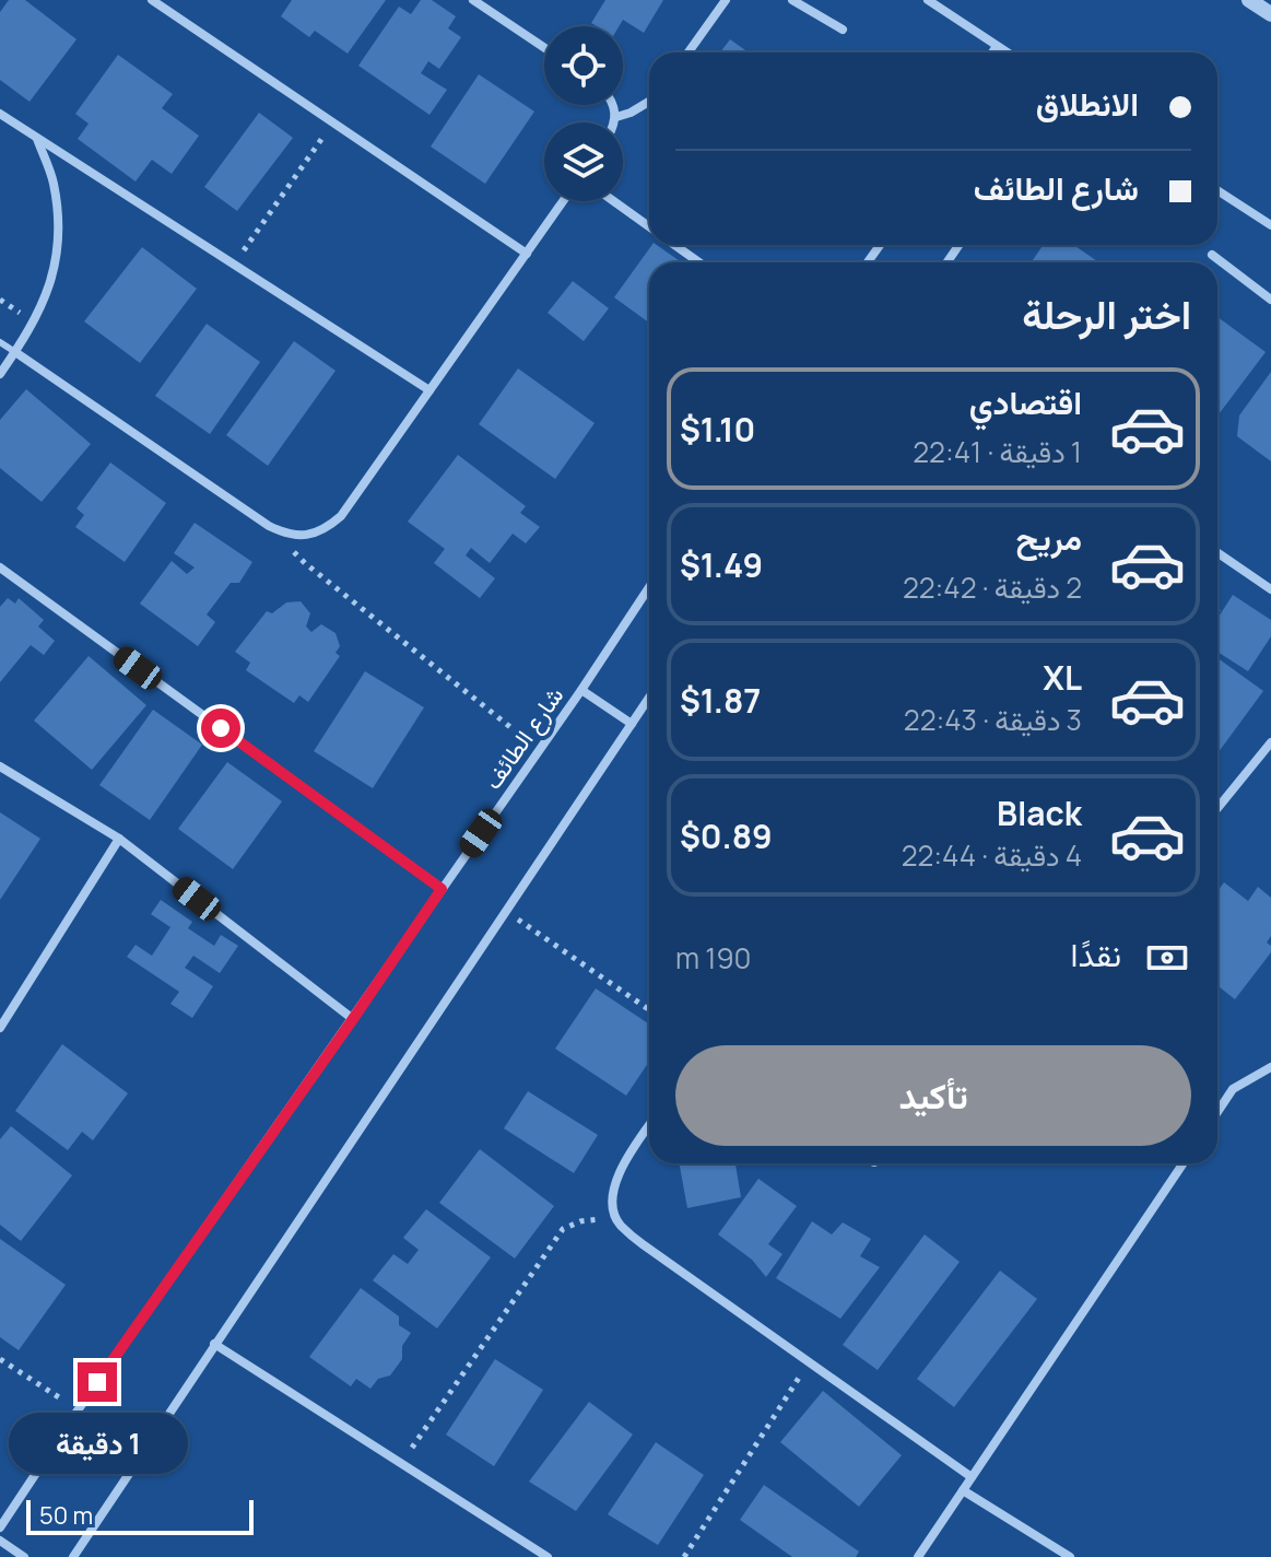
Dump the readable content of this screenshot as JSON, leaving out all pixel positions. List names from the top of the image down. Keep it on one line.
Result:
{"streets":{"street":["شارع الطائف"]},"scale_bar":"50 m","page":{"banner":["الانطلاق","شارع الطائف"],"heading":"اختر الرحلة","list":[{"name":"اقتصادي","note":"1 دقيقة · 22:41","value":"$1.10"},{"name":"مريح","note":"2 دقيقة · 22:42","value":"$1.49"},{"name":"XL","note":"3 دقيقة · 22:43","value":"$1.87"},{"name":"Black","note":"4 دقيقة · 22:44","value":"$0.89"}],"pay":["نقدًا","190 m"],"buttons":"تأكيد","bubble":"1 دقيقة","scale":"50 m"}}
